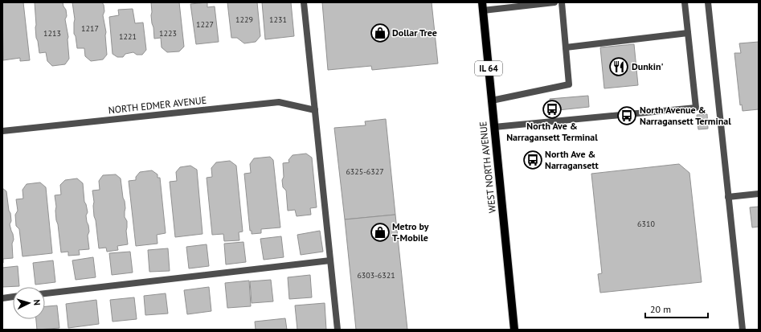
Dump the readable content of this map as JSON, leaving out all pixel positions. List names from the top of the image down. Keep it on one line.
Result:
{"streets":{"main road":["IL 64","WEST NORTH AVENUE"],"street":["NORTH EDMER AVENUE"]},"places":{"shop":["Dollar Tree","Metro by T-Mobile"],"restaurant":["Dunkin'"],"bus stop":["North Ave & Narragansett Terminal","North Avenue & Narragansett Terminal","North Ave & Narragansett"]},"house_numbers":["1229","1231","1227","1217","1213","1223","1221","6325-6327","6310","6303-6321"],"scale_bar":"20 m","north":"right"}
